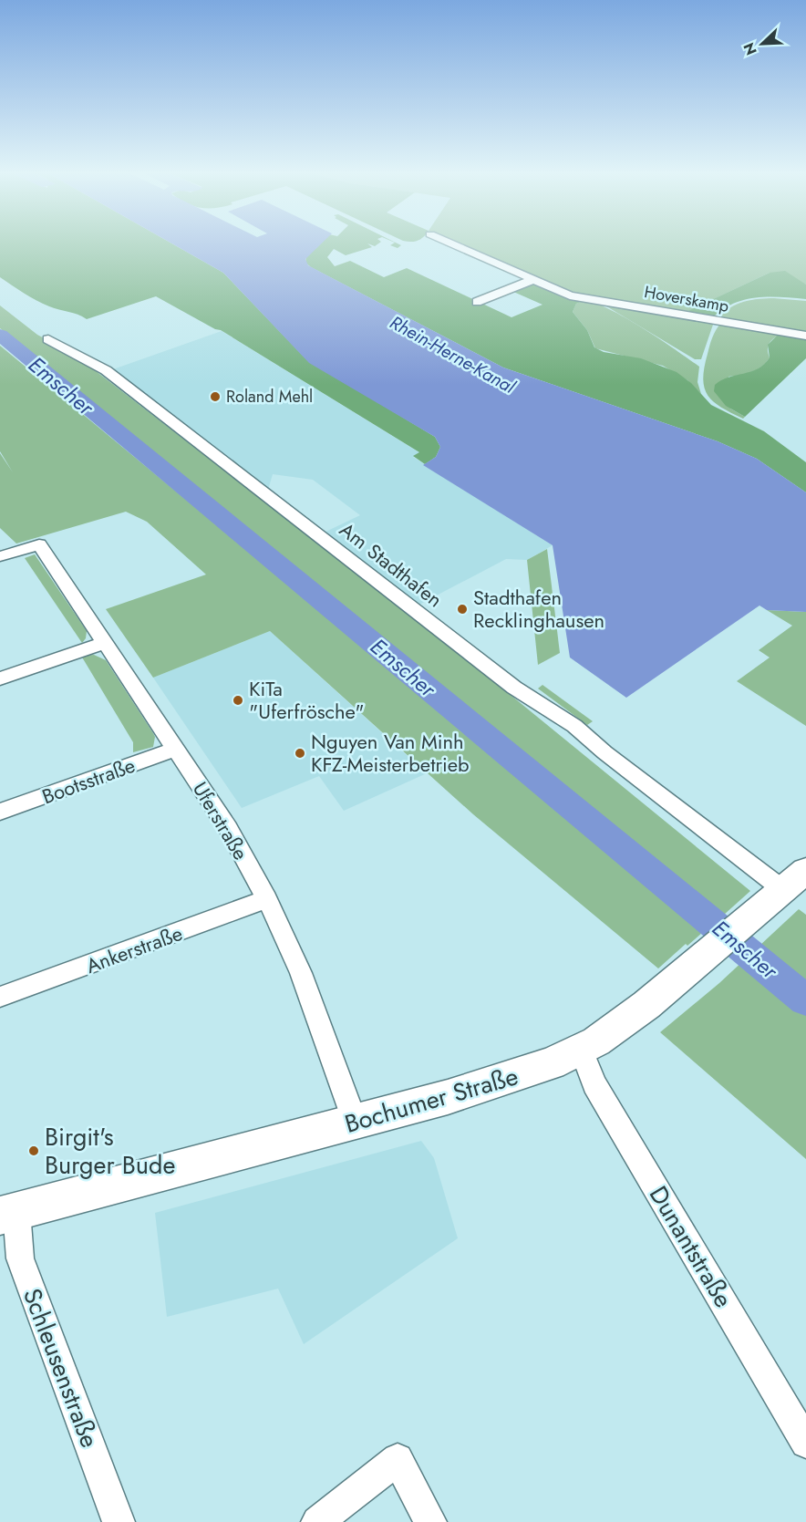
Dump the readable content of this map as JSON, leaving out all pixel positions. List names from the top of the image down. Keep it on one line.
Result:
{"streets":{"main road":["Bochumer Straße"],"street":["Hoverskamp","Am Stadthafen","Bootsstraße","Uferstraße","Ankerstraße","Dunantstraße","Schleusenstraße"]},"crossings":[["Am Stadthafen","Bochumer Straße"],["Bootsstraße","Uferstraße"],["Uferstraße","Ankerstraße"],["Uferstraße","Bochumer Straße"],["Bochumer Straße","Dunantstraße"],["Bochumer Straße","Schleusenstraße"]],"water":["Rhein-Herne-Kanal","Emscher"],"places":["Roland Mehl","Stadthafen Recklinghausen","KiTa \"Uferfrösche\"","Nguyen Van Minh KFZ-Meisterbetrieb","Birgit's Burger Bude"],"north":"bottom left"}
